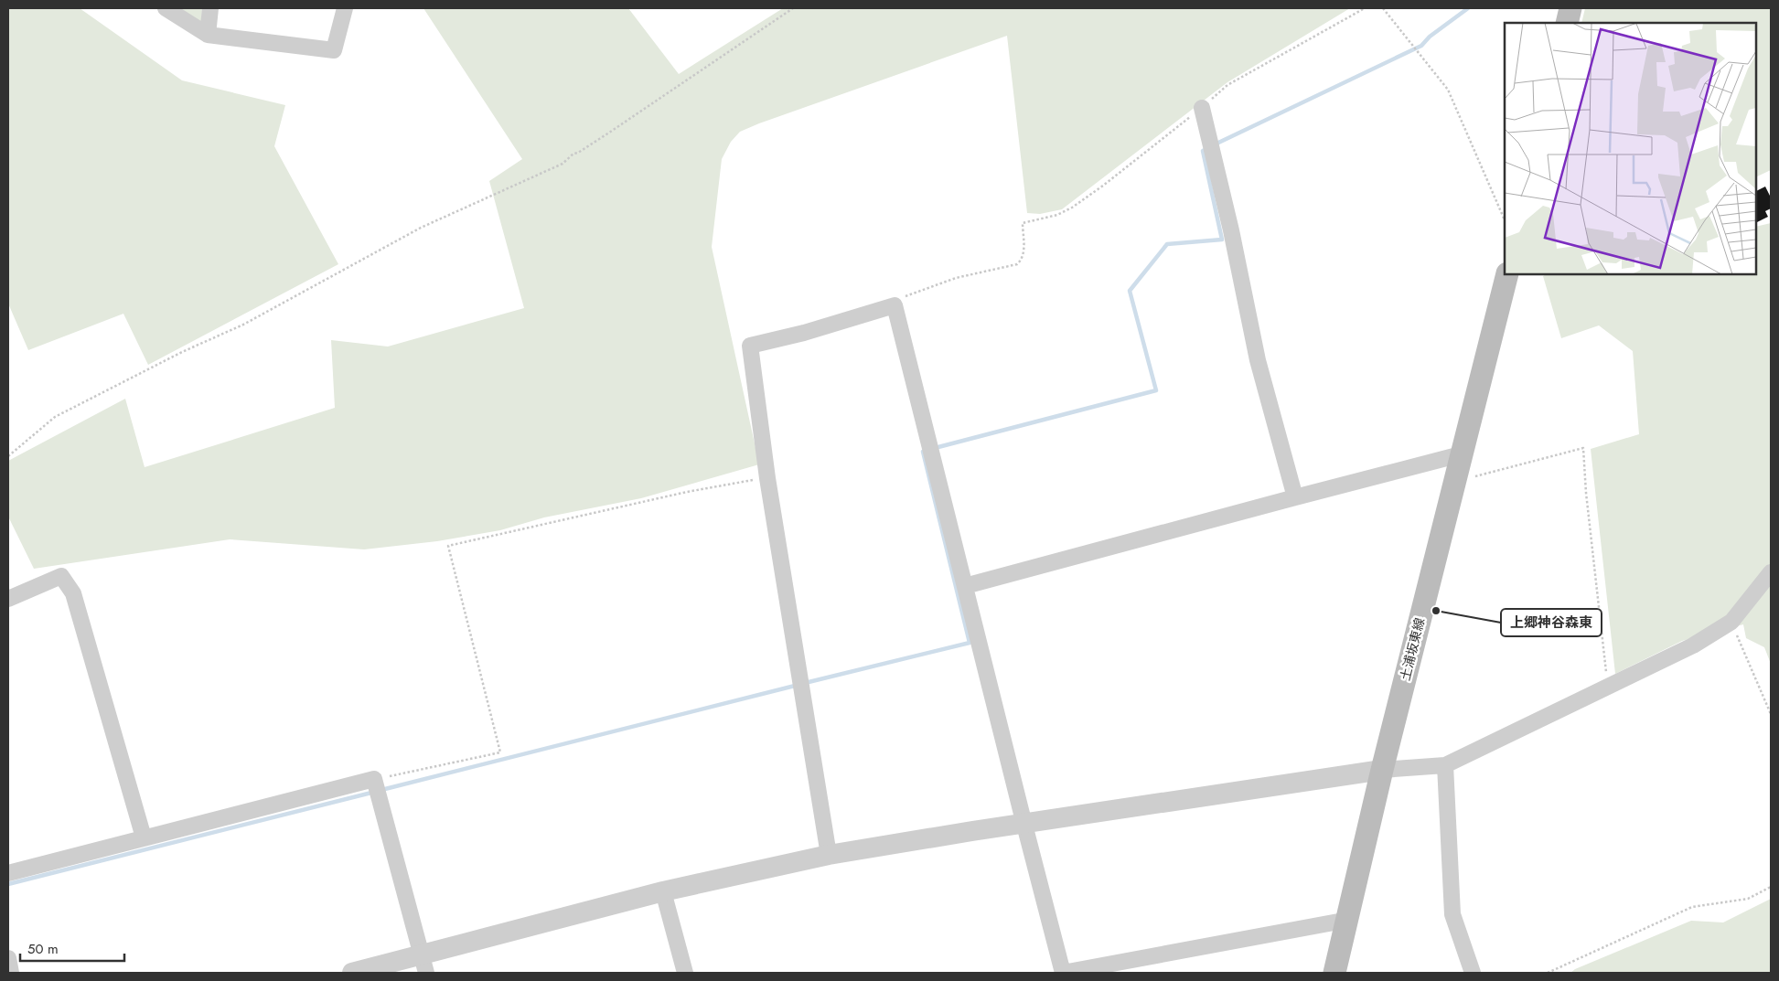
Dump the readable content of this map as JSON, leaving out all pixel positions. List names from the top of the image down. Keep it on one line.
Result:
{"streets":{"main road":["土浦坂東線"]},"places":["上郷神谷森東"],"scale_bar":"50 m"}
